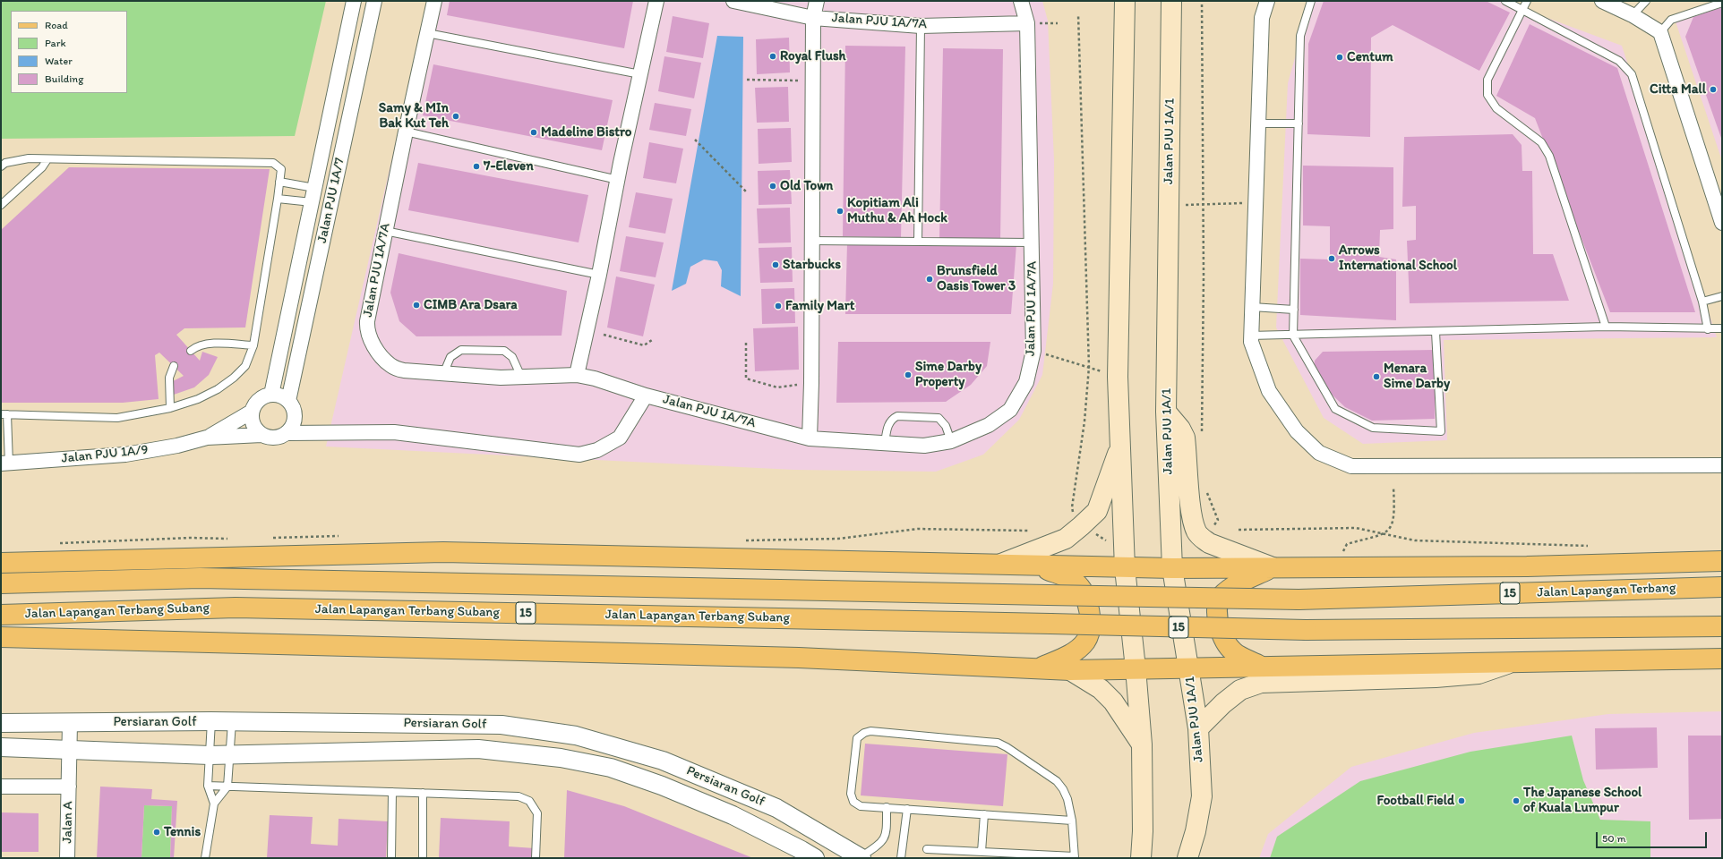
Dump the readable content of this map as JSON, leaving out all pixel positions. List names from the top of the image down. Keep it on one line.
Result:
{"streets":{"main road":["Jalan PJU 1A/1","Jalan Lapangan Terbang","15","Jalan Lapangan Terbang Subang"],"street":["Jalan PJU 1A/7A","Jalan PJU 1A/7","Jalan PJU 1A/9","Persiaran Golf","Jalan A"]},"crossings":[["Jalan PJU 1A/7","Jalan PJU 1A/9"],["Jalan Lapangan Terbang","Jalan Lapangan Terbang Subang"],["Persiaran Golf","Jalan A"]],"places":["Royal Flush","Centum","Citta Mall","Samy & MIn Bak Kut Teh","Madeline Bistro","7-Eleven","Old Town","Kopitiam Ali Muthu & Ah Hock","Arrows International School","Starbucks","Brunsfield Oasis Tower 3","CIMB Ara Dsara","Family Mart","Sime Darby Property","Menara Sime Darby","Football Field","The Japanese School of Kuala Lumpur","Tennis"],"legend":["Road","Park","Water","Building"],"scale_bar":"50 m"}
